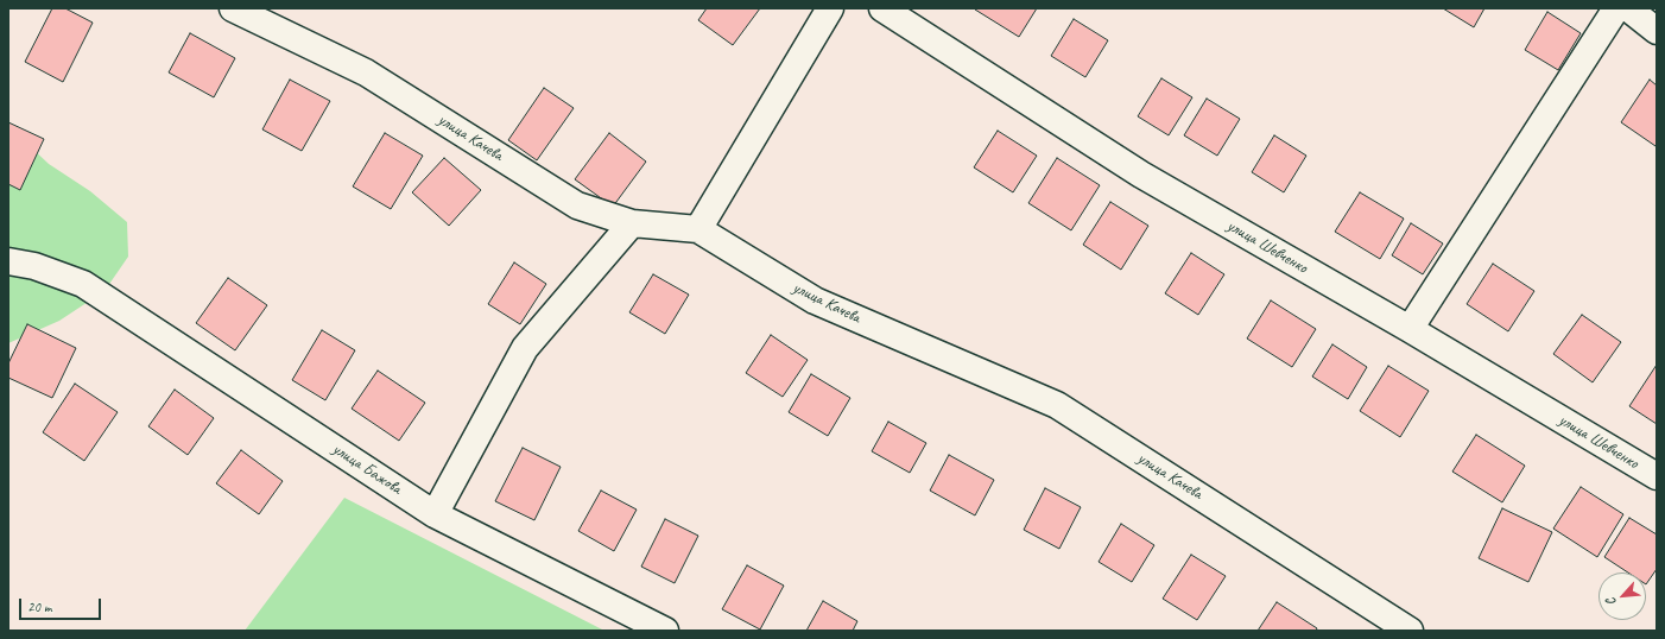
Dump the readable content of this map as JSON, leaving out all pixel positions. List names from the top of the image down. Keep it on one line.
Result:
{"streets":{"street":["улица Качева","улица Шевченко","улица Бажова"]},"scale_bar":"20 m","north":"bottom left"}
